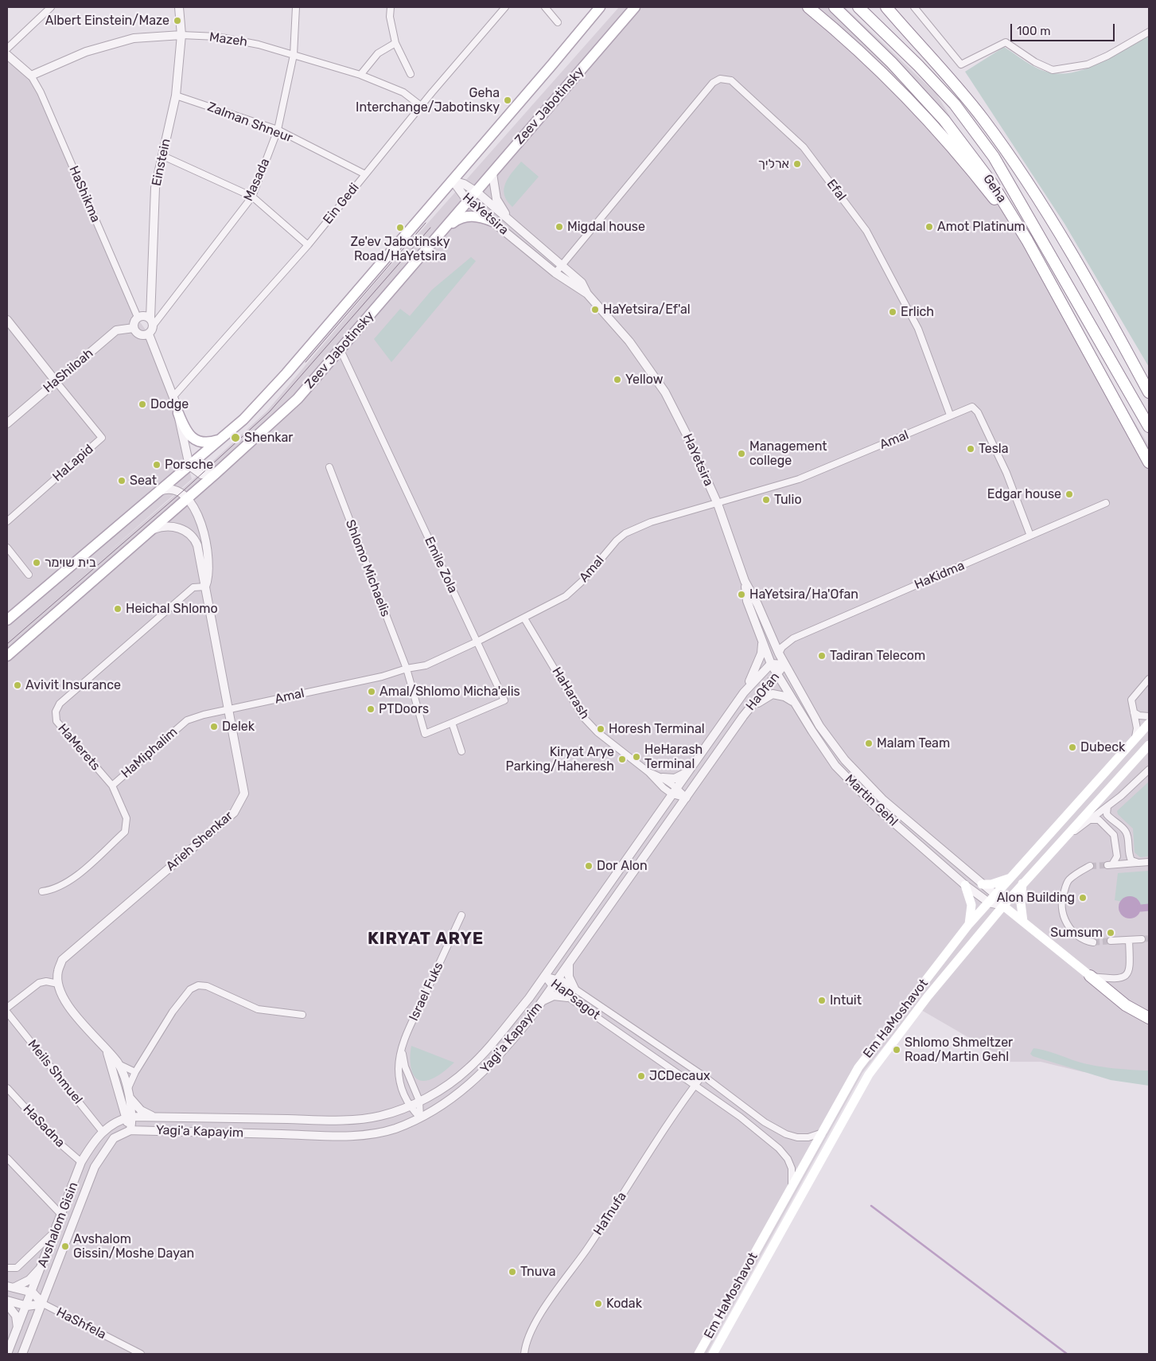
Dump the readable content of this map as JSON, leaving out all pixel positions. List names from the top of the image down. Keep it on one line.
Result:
{"streets":{"highway":["Geha"],"main road":["Zeev Jabotinsky","Martin Gehl","Em HaMoshavot"],"street":["Mazeh","Zalman Shneur","Einstein","Masada","Efal","HaShikma","Ein Gedi","HaYetsira","HaShiloah","Amal","HaLapid","Emile Zola","Shlomo Michaelis","HaKidma","HaOfan","HaHarash","HaMerets","HaMiphalim","Arieh Shenkar","Israel Fuks","HaPsagot","Yagi'a Kapayim","Meils Shmuel","HaSadna","HaTnufa","Avshalom Gisin","HaShfela"]},"crossings":[["Mazeh","Einstein"],["Mazeh","Masada"],["Mazeh","HaShikma"],["Mazeh","Ein Gedi"],["Zeev Jabotinsky","HaYetsira"],["Zeev Jabotinsky","Emile Zola"],["Zeev Jabotinsky","Arieh Shenkar"],["Zalman Shneur","Einstein"],["Zalman Shneur","Masada"],["Zalman Shneur","Ein Gedi"],["Einstein","Masada"],["Einstein","HaShiloah"],["Masada","HaShiloah"],["Efal","HaYetsira"],["Efal","Amal"],["HaYetsira","Amal"],["HaYetsira","HaKidma"],["HaYetsira","HaOfan"],["HaYetsira","Martin Gehl"],["HaShiloah","HaLapid"],["Amal","Emile Zola"],["Amal","Shlomo Michaelis"],["Amal","HaHarash"],["Amal","HaMiphalim"],["Amal","Arieh Shenkar"],["Emile Zola","Shlomo Michaelis"],["HaOfan","HaHarash"],["HaOfan","Martin Gehl"],["HaOfan","Yagi'a Kapayim"],["HaHarash","Yagi'a Kapayim"],["HaMerets","HaMiphalim"],["HaMerets","Arieh Shenkar"],["Martin Gehl","Em HaMoshavot"],["Arieh Shenkar","Yagi'a Kapayim"],["Arieh Shenkar","Avshalom Gisin"],["Israel Fuks","Yagi'a Kapayim"],["HaPsagot","Em HaMoshavot"],["HaPsagot","Yagi'a Kapayim"],["HaPsagot","HaTnufa"],["Yagi'a Kapayim","Avshalom Gisin"],["Meils Shmuel","Avshalom Gisin"],["HaSadna","Avshalom Gisin"],["Avshalom Gisin","HaShfela"]],"districts":["KIRYAT ARYE"],"places":["Albert Einstein/Maze","Geha Interchange/Jabotinsky","ארליך","Migdal house","Amot Platinum","Ze'ev Jabotinsky Road/HaYetsira","HaYetsira/Ef'al","Erlich","Yellow","Dodge","Shenkar","Tesla","Management college","Porsche","Seat","Edgar house","Tulio","בית שוימר","HaYetsira/Ha'Ofan","Heichal Shlomo","Tadiran Telecom","Avivit Insurance","Amal/Shlomo Micha'elis","PTDoors","Delek","Horesh Terminal","Malam Team","Dubeck","HeHarash Terminal","Kiryat Arye Parking/Haheresh","Dor Alon","Alon Building","Sumsum","Intuit","Shlomo Shmeltzer Road/Martin Gehl","JCDecaux","Avshalom Gissin/Moshe Dayan","Tnuva","Kodak"],"scale_bar":"100 m"}
